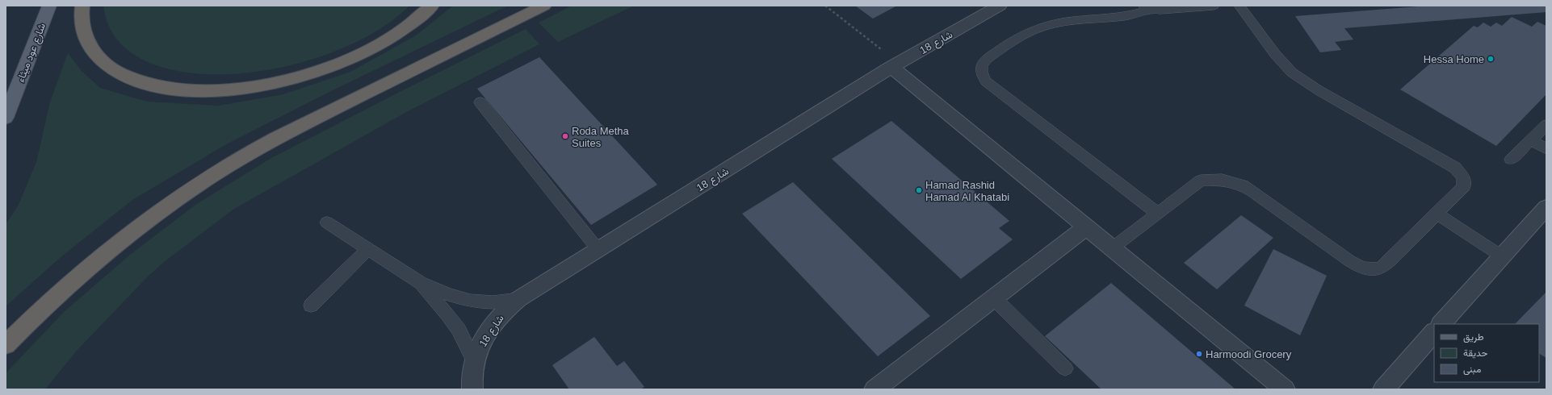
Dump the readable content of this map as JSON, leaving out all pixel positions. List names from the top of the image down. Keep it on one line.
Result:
{"streets":{"main road":["شارع عود ميثاء"],"street":["شارع 18"]},"places":["Hessa Home","Roda Metha Suites","Hamad Rashid Hamad Al Khatabi","Harmoodi Grocery"],"legend":["طريق","حديقة","مبنى"]}
